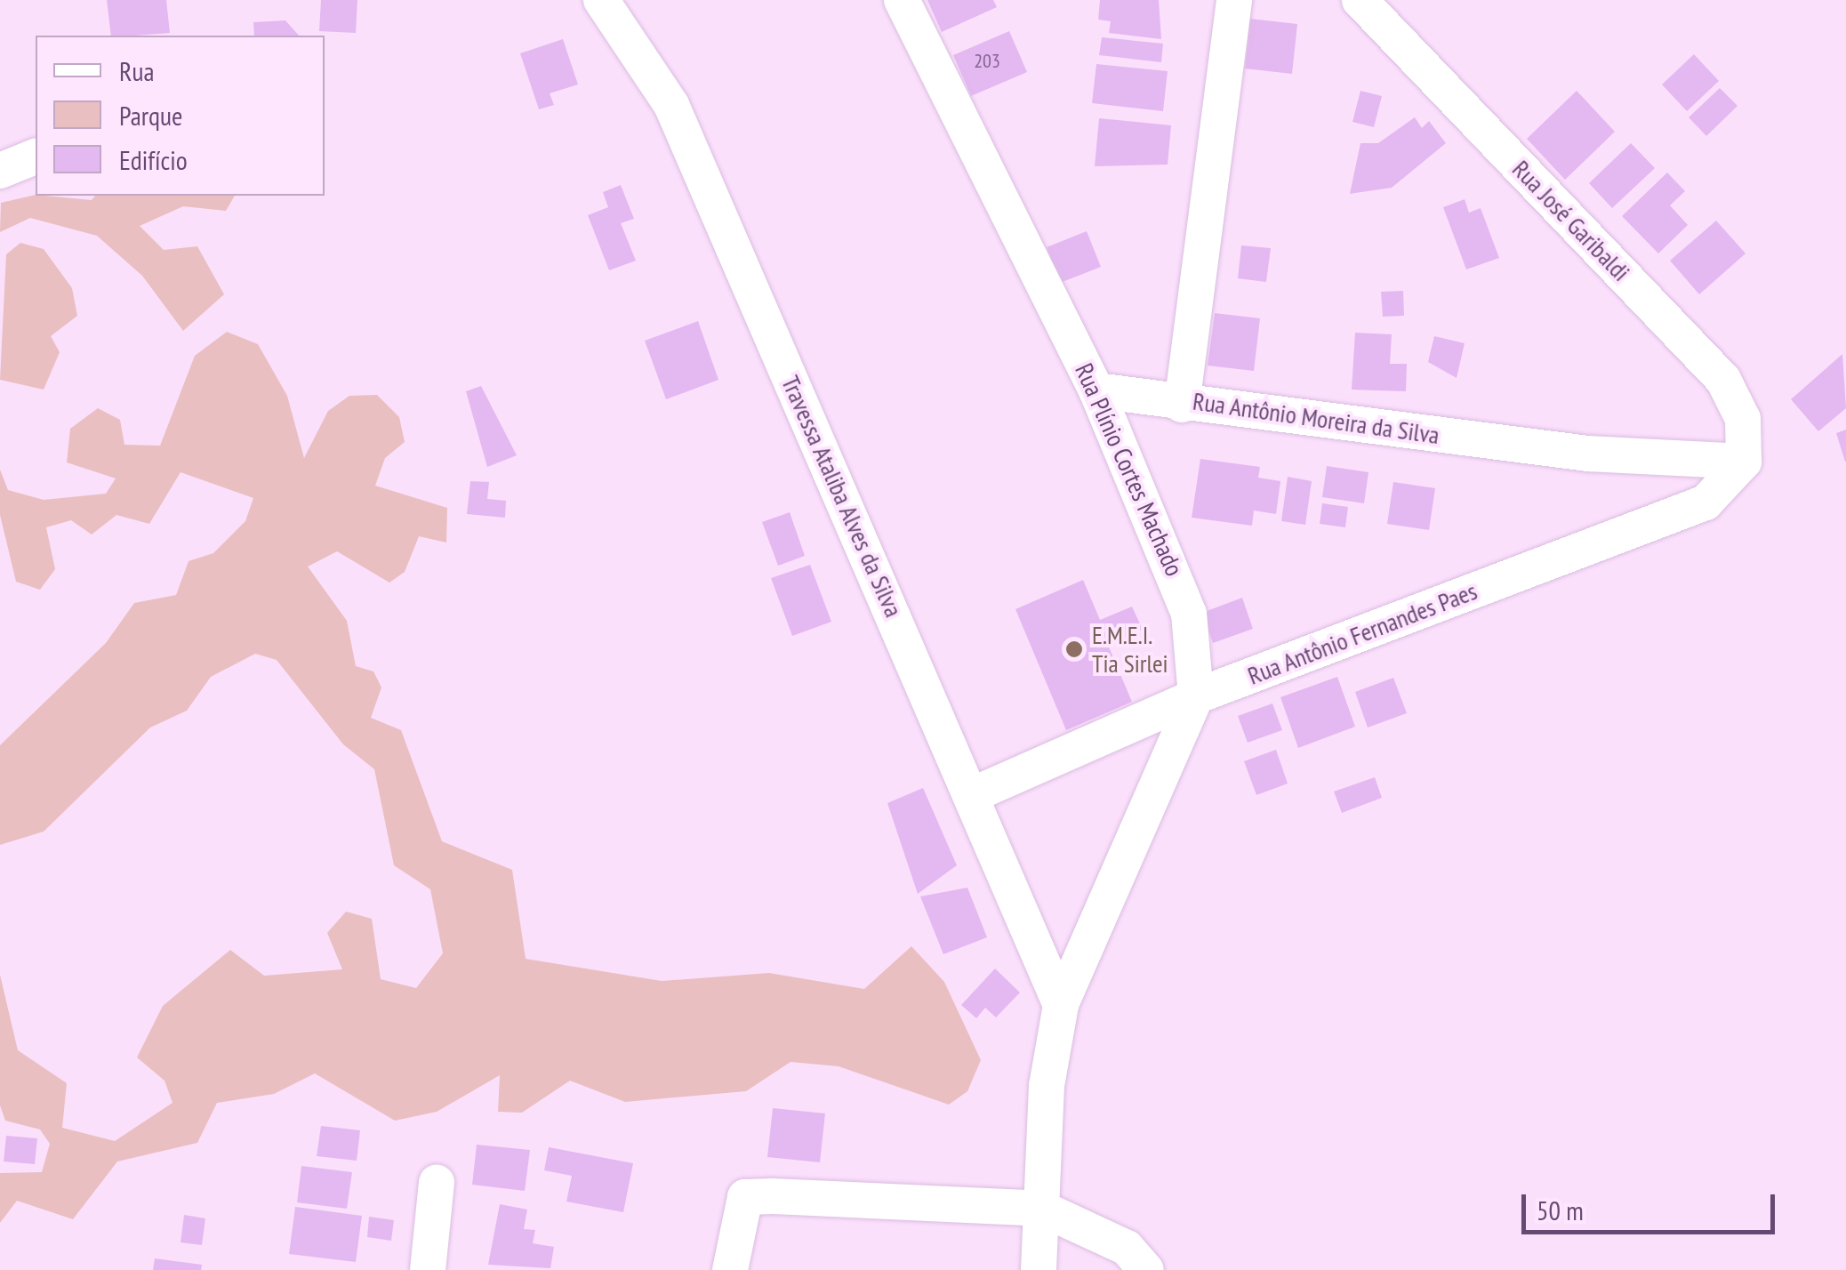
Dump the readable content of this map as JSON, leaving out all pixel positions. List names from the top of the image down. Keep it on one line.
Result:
{"streets":{"street":["Rua José Garibaldi","Rua Antônio Moreira da Silva","Rua Plínio Cortes Machado","Travessa Ataliba Alves da Silva","Rua Antônio Fernandes Paes"]},"crossings":[["Rua José Garibaldi","Rua Antônio Moreira da Silva"],["Rua José Garibaldi","Rua Antônio Fernandes Paes"],["Rua Antônio Moreira da Silva","Rua Antônio Fernandes Paes"],["Rua Plínio Cortes Machado","Travessa Ataliba Alves da Silva"],["Rua Plínio Cortes Machado","Rua Antônio Fernandes Paes"],["Travessa Ataliba Alves da Silva","Rua Antônio Fernandes Paes"]],"places":["E.M.E.I. Tia Sirlei"],"house_numbers":["203"],"legend":["Rua","Parque","Edifício"],"scale_bar":"50 m"}
